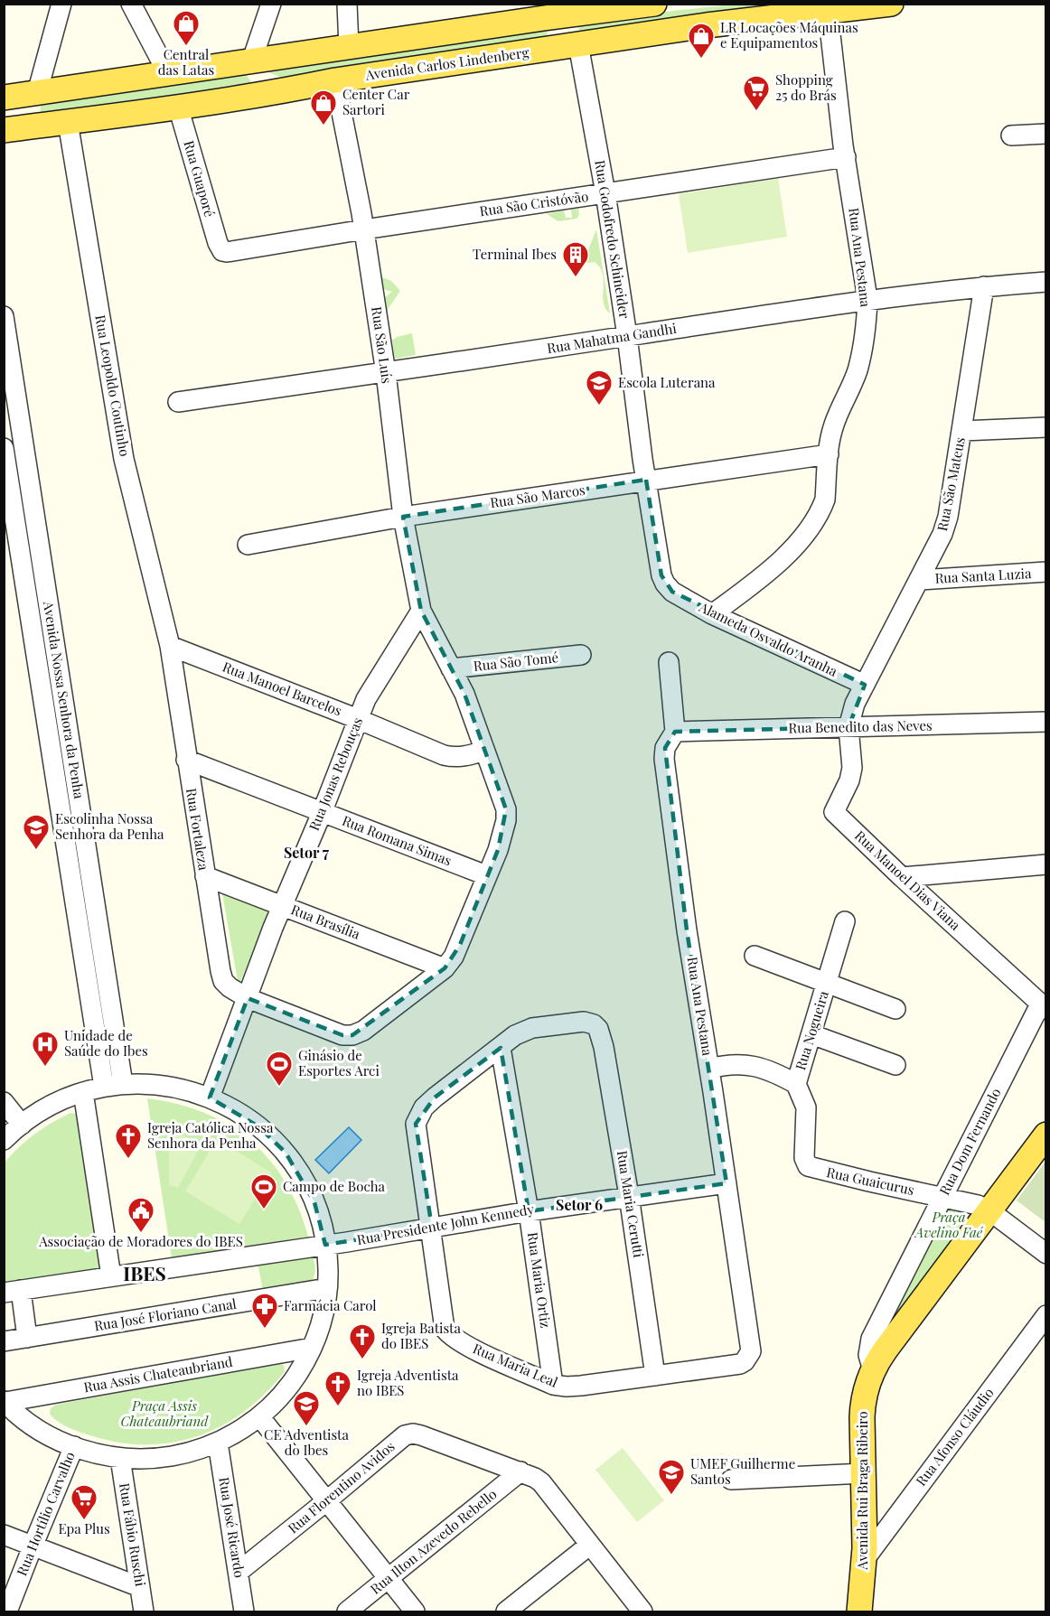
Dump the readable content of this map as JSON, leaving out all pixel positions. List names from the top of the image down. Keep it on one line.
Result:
{"streets":{"main road":["Avenida Carlos Lindenberg","Avenida Rui Braga Ribeiro"],"street":["Rua Guaporé","Rua São Cristóvão","Rua Godofredo Schineider","Rua Ana Pestana","Rua Mahatma Gandhi","Rua São Luís","Rua Leopoldo Coutinho","Rua São Mateus","Rua São Marcos","Rua Santa Luzia","Alameda Osvaldo Aranha","Rua São Tomé","Rua Manoel Barcelos","Avenida Nossa Senhora da Penha","Rua Benedito das Neves","Rua Jonas Rebouças","Rua Fortaleza","Rua Romana Simas","Rua Manoel Dias Viana","Rua Brasília","Rua Nogueira","Rua Dom Fernando","Rua Guaicurus","Rua Maria Cerutti","Rua Presidente John Kennedy","Rua Maria Ortiz","Rua José Floriano Canal","Rua Maria Leal","Rua Assis Chateaubriand","Rua Afonso Cláudio","Rua Florentino Avidos","Rua Hortílio Carvalho","Rua José Ricardo","Rua Fábio Ruschi","Rua Ilton Azevedo Rebello"]},"crossings":[["Avenida Carlos Lindenberg","Rua Guaporé"],["Avenida Carlos Lindenberg","Rua Godofredo Schineider"],["Avenida Carlos Lindenberg","Rua Ana Pestana"],["Avenida Carlos Lindenberg","Rua São Luís"],["Avenida Carlos Lindenberg","Rua Leopoldo Coutinho"],["Rua Guaporé","Rua São Cristóvão"],["Rua São Cristóvão","Rua Godofredo Schineider"],["Rua São Cristóvão","Rua Ana Pestana"],["Rua São Cristóvão","Rua São Luís"],["Rua Godofredo Schineider","Rua Mahatma Gandhi"],["Rua Godofredo Schineider","Rua São Marcos"],["Rua Godofredo Schineider","Alameda Osvaldo Aranha"],["Rua Ana Pestana","Rua Mahatma Gandhi"],["Rua Ana Pestana","Rua São Marcos"],["Rua Ana Pestana","Alameda Osvaldo Aranha"],["Rua Ana Pestana","Rua Benedito das Neves"],["Rua Ana Pestana","Rua Presidente John Kennedy"],["Rua Ana Pestana","Rua Maria Leal"],["Rua Mahatma Gandhi","Rua São Luís"],["Rua Mahatma Gandhi","Rua São Mateus"],["Rua São Luís","Rua São Marcos"],["Rua São Luís","Rua São Tomé"],["Rua São Luís","Rua Manoel Barcelos"],["Rua São Luís","Rua Jonas Rebouças"],["Rua São Luís","Rua Fortaleza"],["Rua São Luís","Rua Romana Simas"],["Rua São Luís","Rua Brasília"],["Rua Leopoldo Coutinho","Rua Manoel Barcelos"],["Rua Leopoldo Coutinho","Rua Fortaleza"],["Rua São Mateus","Rua Santa Luzia"],["Rua São Mateus","Alameda Osvaldo Aranha"],["Rua São Mateus","Rua Benedito das Neves"],["Rua São Mateus","Rua Manoel Dias Viana"],["Rua Manoel Barcelos","Rua Jonas Rebouças"],["Rua Manoel Barcelos","Rua Fortaleza"],["Rua Benedito das Neves","Rua Manoel Dias Viana"],["Rua Jonas Rebouças","Rua Fortaleza"],["Rua Jonas Rebouças","Rua Romana Simas"],["Rua Jonas Rebouças","Rua Brasília"],["Rua Fortaleza","Rua Romana Simas"],["Rua Fortaleza","Rua Brasília"],["Rua Manoel Dias Viana","Rua Dom Fernando"],["Rua Nogueira","Rua Guaicurus"],["Rua Dom Fernando","Rua Guaicurus"],["Rua Dom Fernando","Avenida Rui Braga Ribeiro"],["Rua Guaicurus","Avenida Rui Braga Ribeiro"],["Rua Maria Cerutti","Rua Presidente John Kennedy"],["Rua Maria Cerutti","Rua Maria Leal"],["Rua Presidente John Kennedy","Rua Maria Ortiz"],["Rua Presidente John Kennedy","Rua Maria Leal"],["Rua Maria Ortiz","Rua Maria Leal"],["Rua Afonso Cláudio","Avenida Rui Braga Ribeiro"],["Rua Florentino Avidos","Rua José Ricardo"],["Rua Florentino Avidos","Rua Ilton Azevedo Rebello"]],"districts":["Setor 7","Setor 6","IBES"],"parks":["Praça Avelino Faé","Praça Assis Chateaubriand"],"places":{"shop":["Central das Latas","LR Locações Máquinas e Equipamentos","Center Car Sartori"],"supermarket":["Shopping 25 do Brás","Epa Plus"],"building":["Terminal Ibes"],"school or university":["Escola Luterana","Escolinha Nossa Senhora da Penha","CE Adventista do Ibes","UMEF Guilherme Santos"],"hospital":["Unidade de Saúde do Ibes"],"sports":["Ginásio de Esportes Arci","Campo de Bocha"],"church":["Igreja Católica Nossa Senhora da Penha","Igreja Batista do IBES","Igreja Adventista no IBES"],"public building":["Associação de Moradores do IBES"],"pharmacy":["Farmácia Carol"]}}
